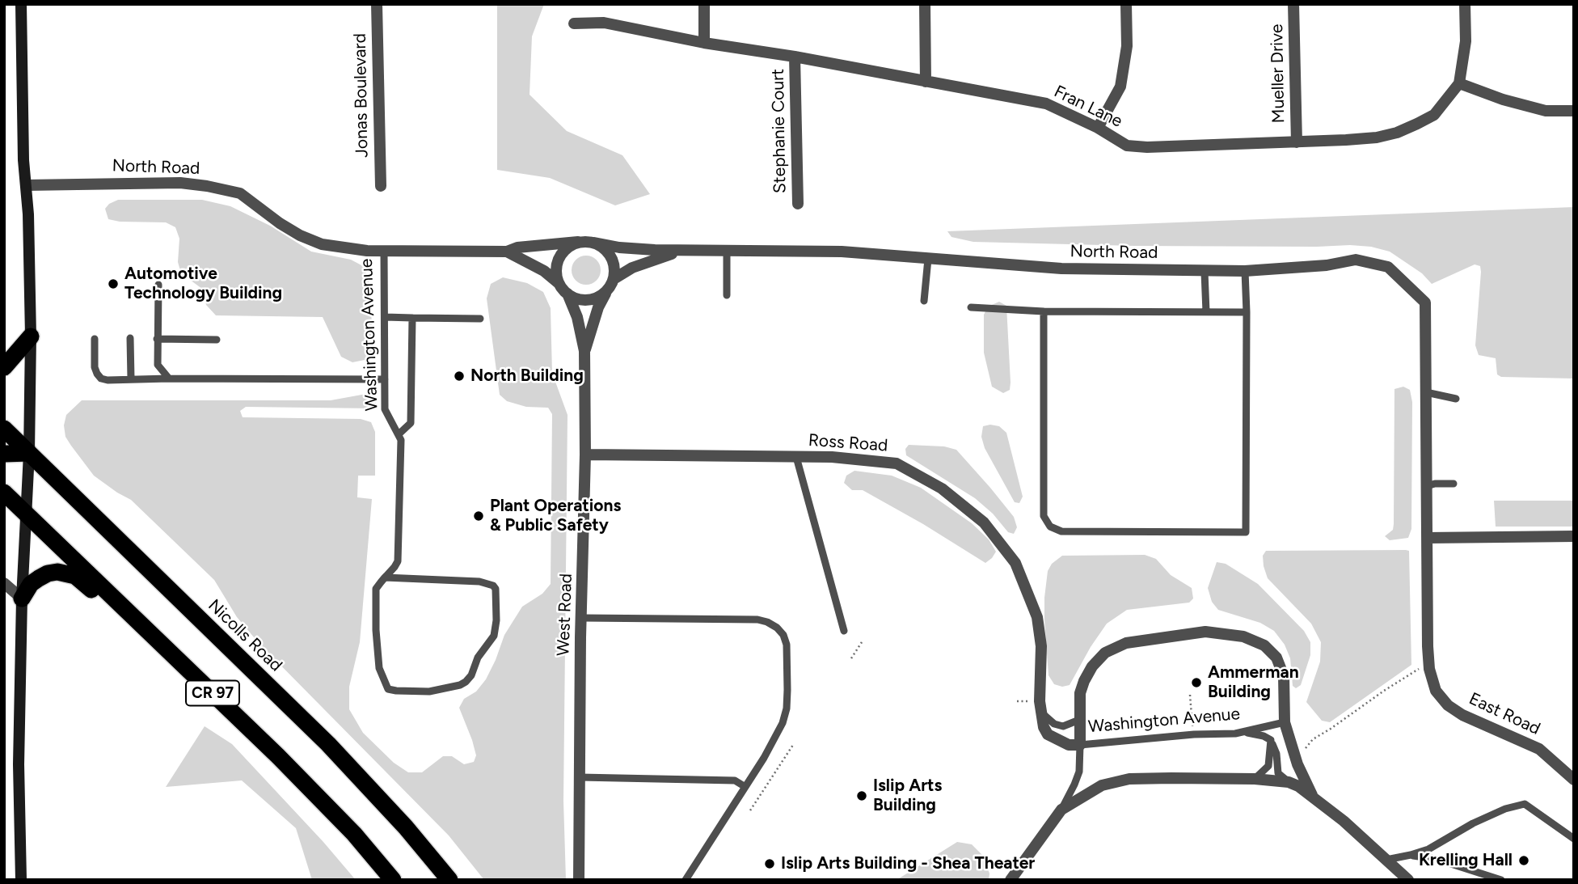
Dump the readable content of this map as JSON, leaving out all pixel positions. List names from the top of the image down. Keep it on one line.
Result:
{"streets":{"highway":["Nicolls Road","CR 97"],"street":["Mueller Drive","Jonas Boulevard","Fran Lane","Stephanie Court","North Road","Washington Avenue","Ross Road","West Road","East Road"]},"crossings":[["Mueller Drive","Fran Lane"],["Fran Lane","Stephanie Court"],["North Road","Washington Avenue"],["North Road","West Road"],["Washington Avenue","Ross Road"],["Ross Road","West Road"]],"places":["Automotive Technology Building","North Building","Plant Operations & Public Safety","Ammerman Building","Islip Arts Building","Krelling Hall","Islip Arts Building - Shea Theater"]}
